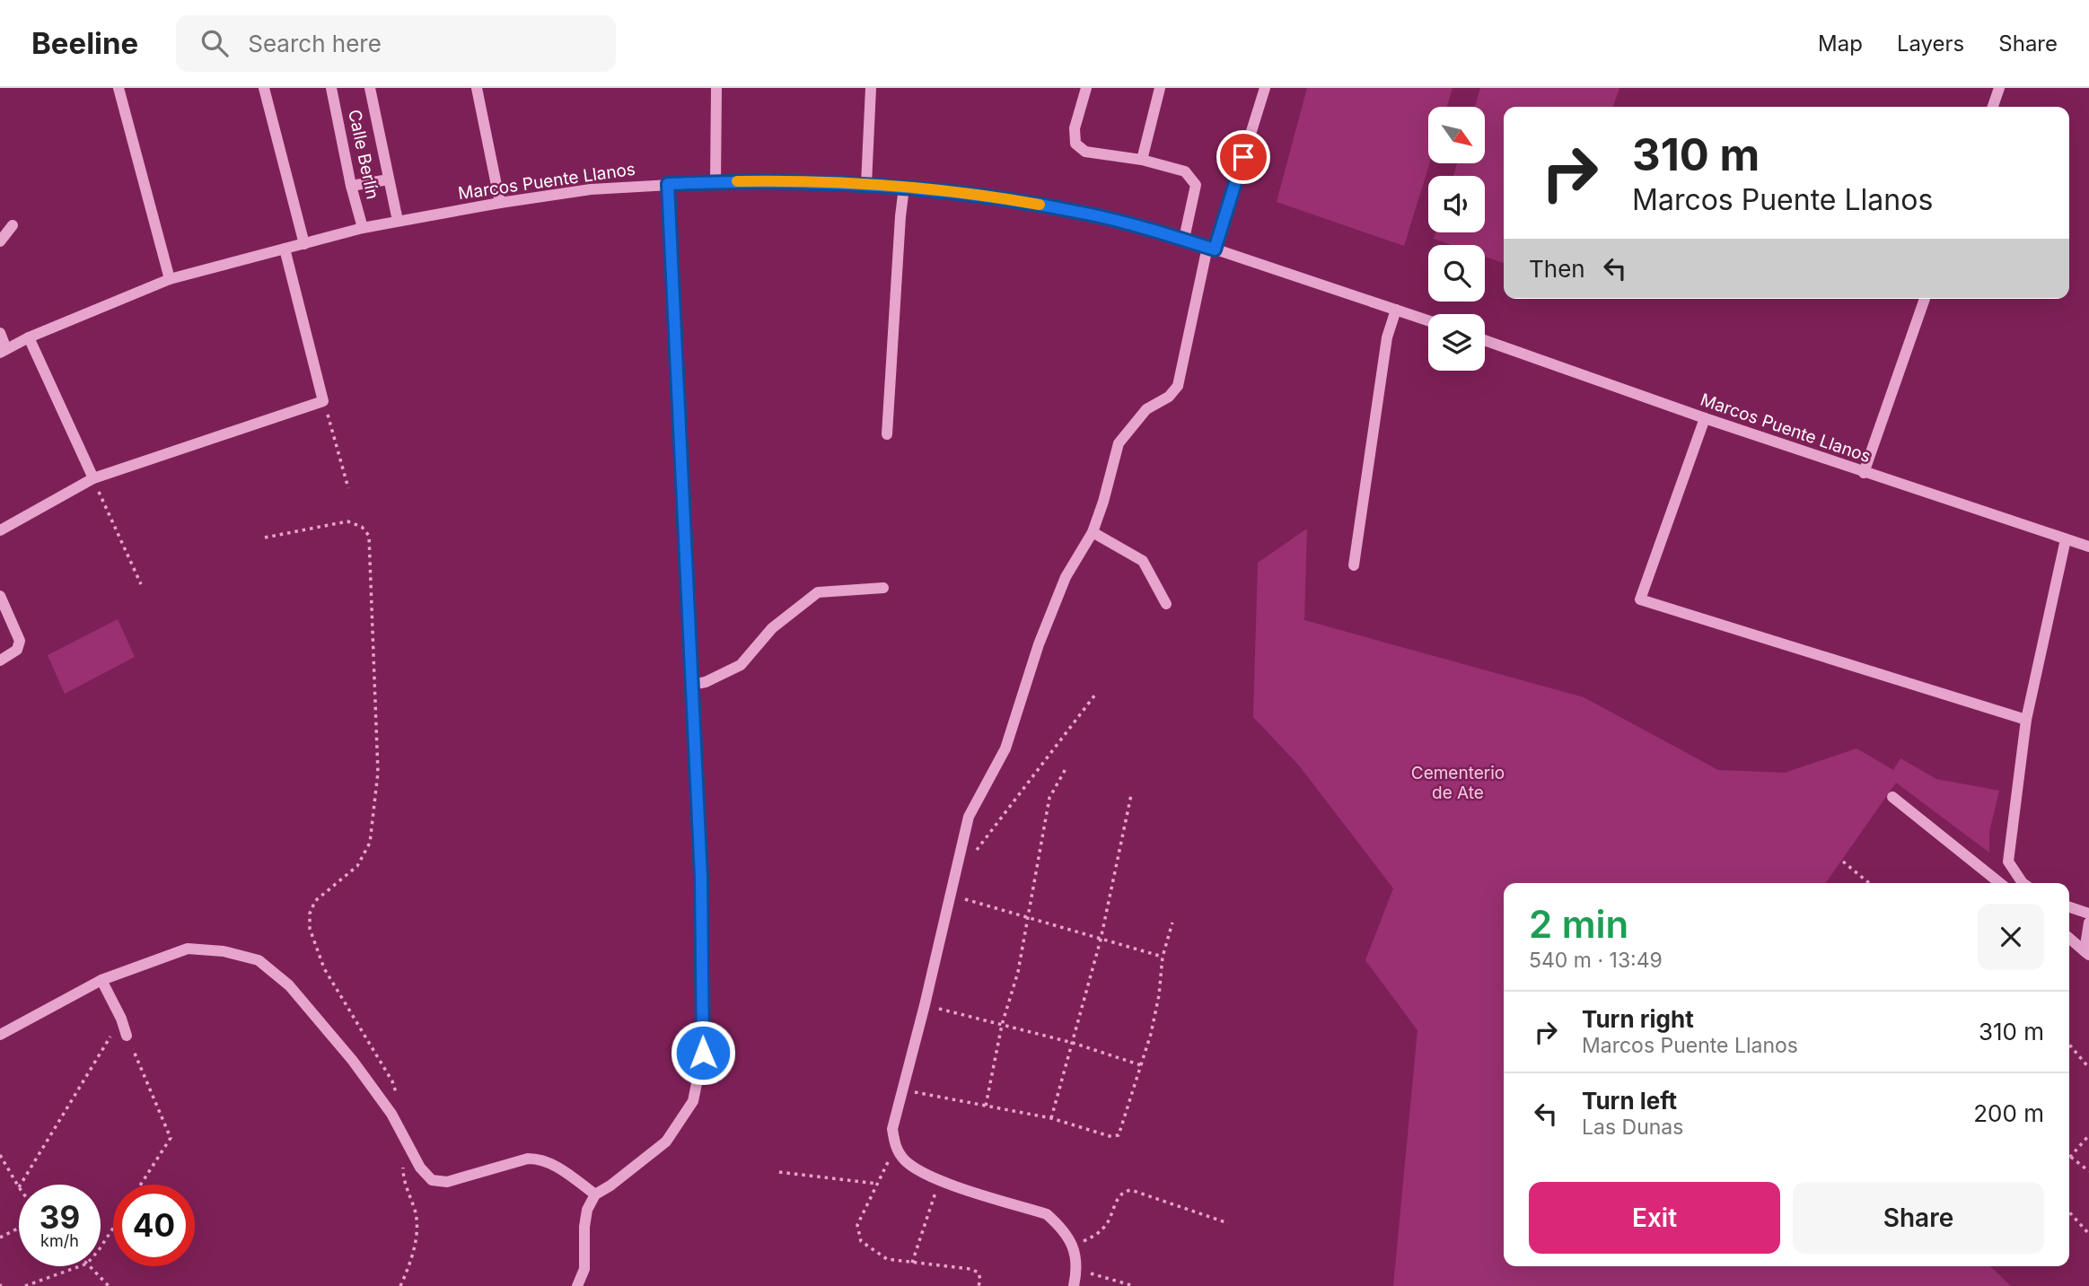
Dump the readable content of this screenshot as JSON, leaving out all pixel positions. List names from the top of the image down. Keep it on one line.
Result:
{"streets":{"street":["Calle Berlín","Marcos Puente Llanos"]},"crossings":[["Calle Berlín","Marcos Puente Llanos"]],"parks":["Cementerio de Ate"],"north":"bottom right","page":{"header":"Beeline","search":"Search here","nav":["Map","Layers","Share"],"turn":["310 m","Marcos Puente Llanos"],"then":"Then","heading":["2 min","540 m · 13:49"],"list":[{"name":"Turn right","note":"Marcos Puente Llanos","value":"310 m"},{"name":"Turn left","note":"Las Dunas","value":"200 m"}],"buttons":["Exit","Share"],"speed":"39 km/h","limit":"40"}}
